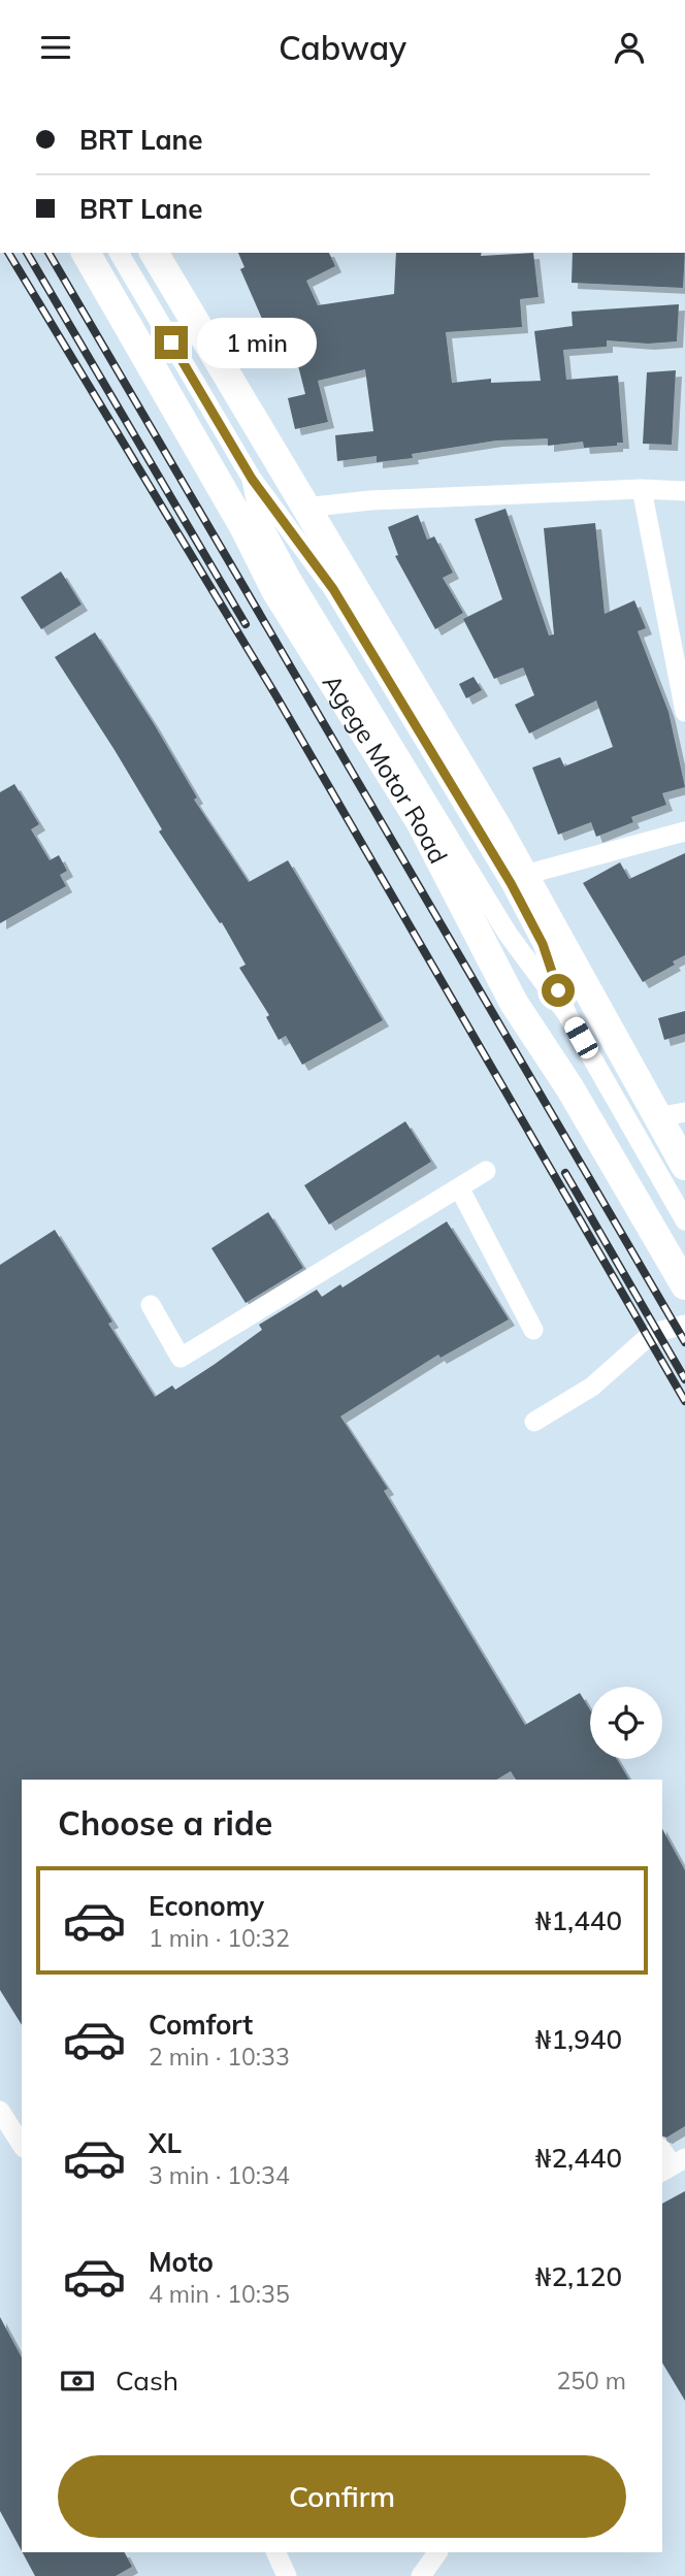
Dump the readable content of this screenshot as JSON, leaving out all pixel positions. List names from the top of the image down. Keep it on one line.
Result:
{"streets":{"highway":["Agege Motor Road"]},"page":{"header":"Cabway","banner":["BRT Lane","BRT Lane"],"bubble":"1 min","heading":"Choose a ride","list":[{"name":"Economy","note":"1 min · 10:32","value":"₦1,440"},{"name":"Comfort","note":"2 min · 10:33","value":"₦1,940"},{"name":"XL","note":"3 min · 10:34","value":"₦2,440"},{"name":"Moto","note":"4 min · 10:35","value":"₦2,120"}],"pay":["Cash","250 m"],"buttons":"Confirm"}}
